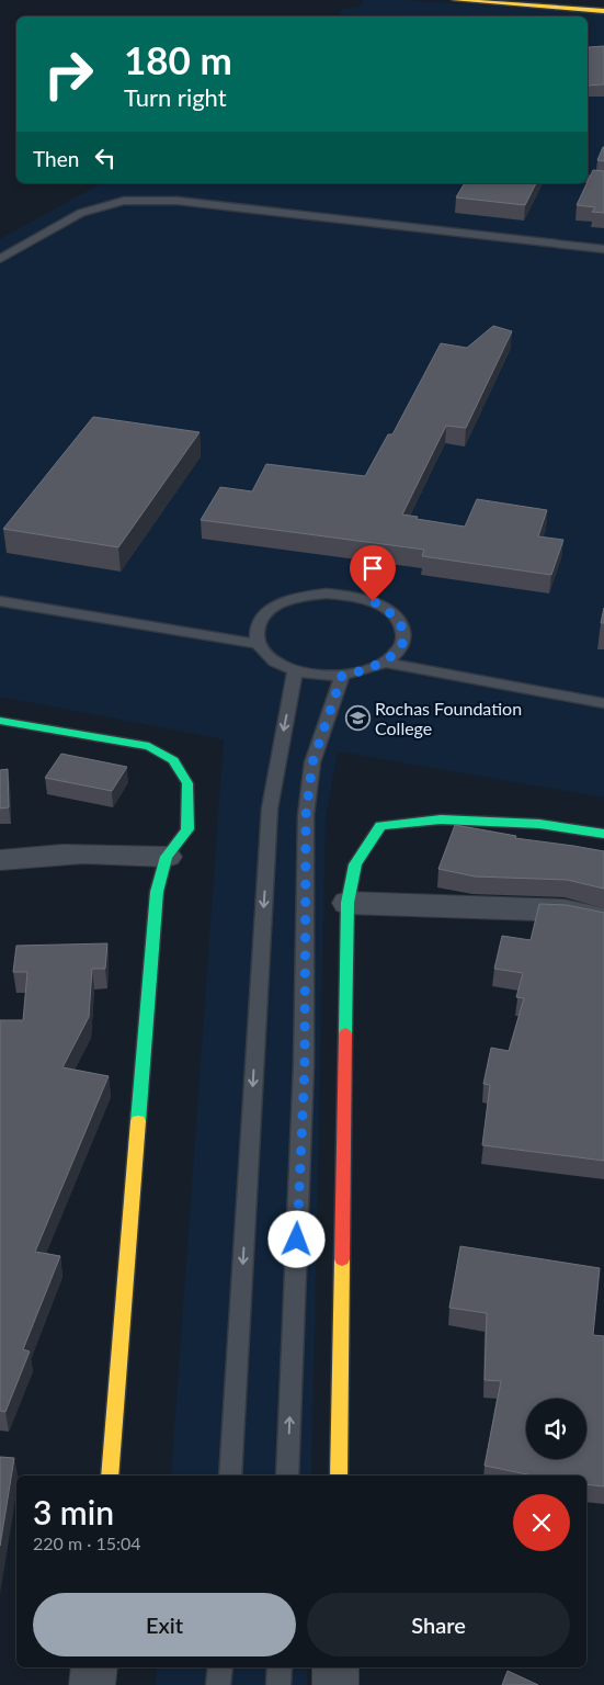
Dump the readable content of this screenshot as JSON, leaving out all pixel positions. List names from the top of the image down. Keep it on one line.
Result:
{"places":{"school or university":["Rochas Foundation College"]},"page":{"turn":["180 m","Turn right"],"then":"Then","heading":["3 min","220 m · 15:04"],"buttons":["Exit","Share"]}}
